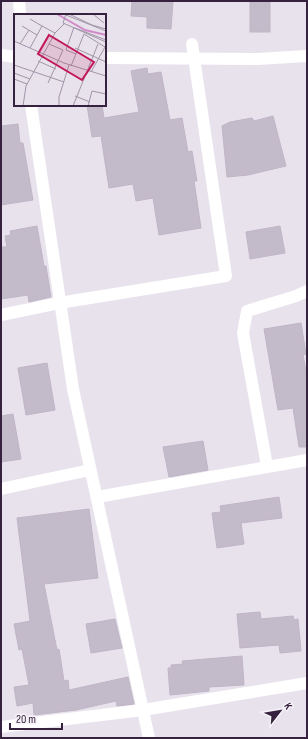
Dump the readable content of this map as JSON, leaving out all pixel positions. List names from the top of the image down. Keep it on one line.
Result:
{"scale_bar":"20 m","north":"top right"}
